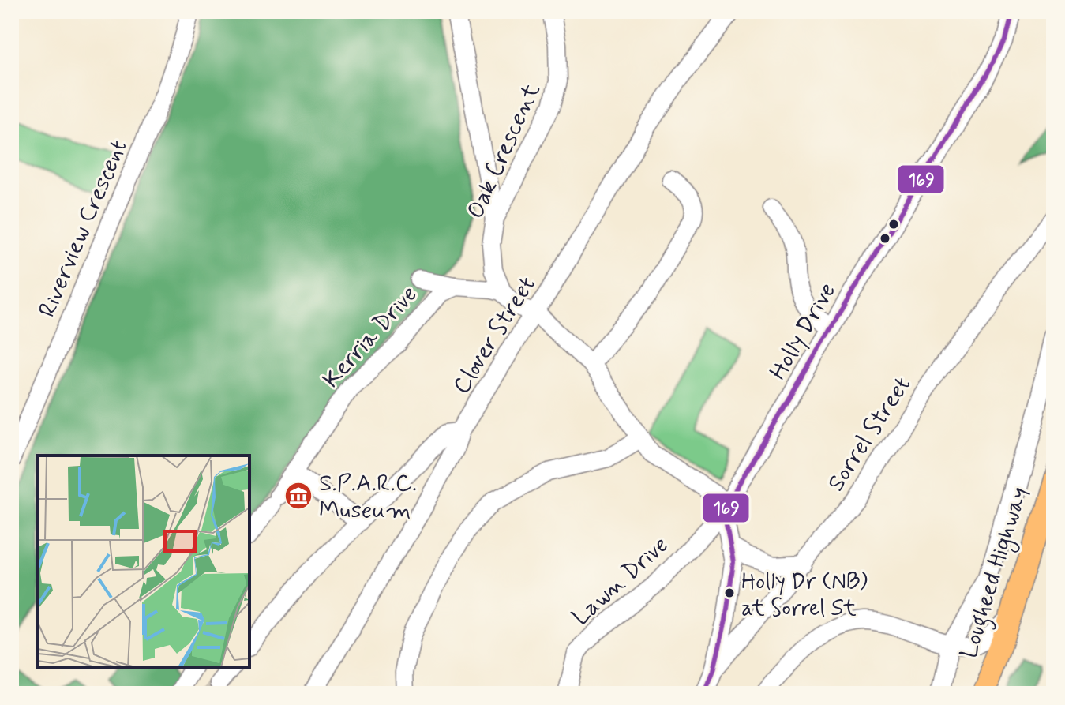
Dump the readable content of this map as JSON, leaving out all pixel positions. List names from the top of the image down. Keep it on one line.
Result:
{"streets":{"main road":["Lougheed Highway"],"street":["Oak Crescent","Riverview Crescent","Holly Drive","Clover Street","Kerria Drive","Sorrel Street","Lawn Drive"]},"crossings":[["Oak Crescent","Kerria Drive"],["Holly Drive","Lawn Drive"]],"places":{"museum":["S.P.A.R.C. Museum"],"other":["Holly Dr (NB) at Sorrel St"]},"lines":["transit line 169"]}
